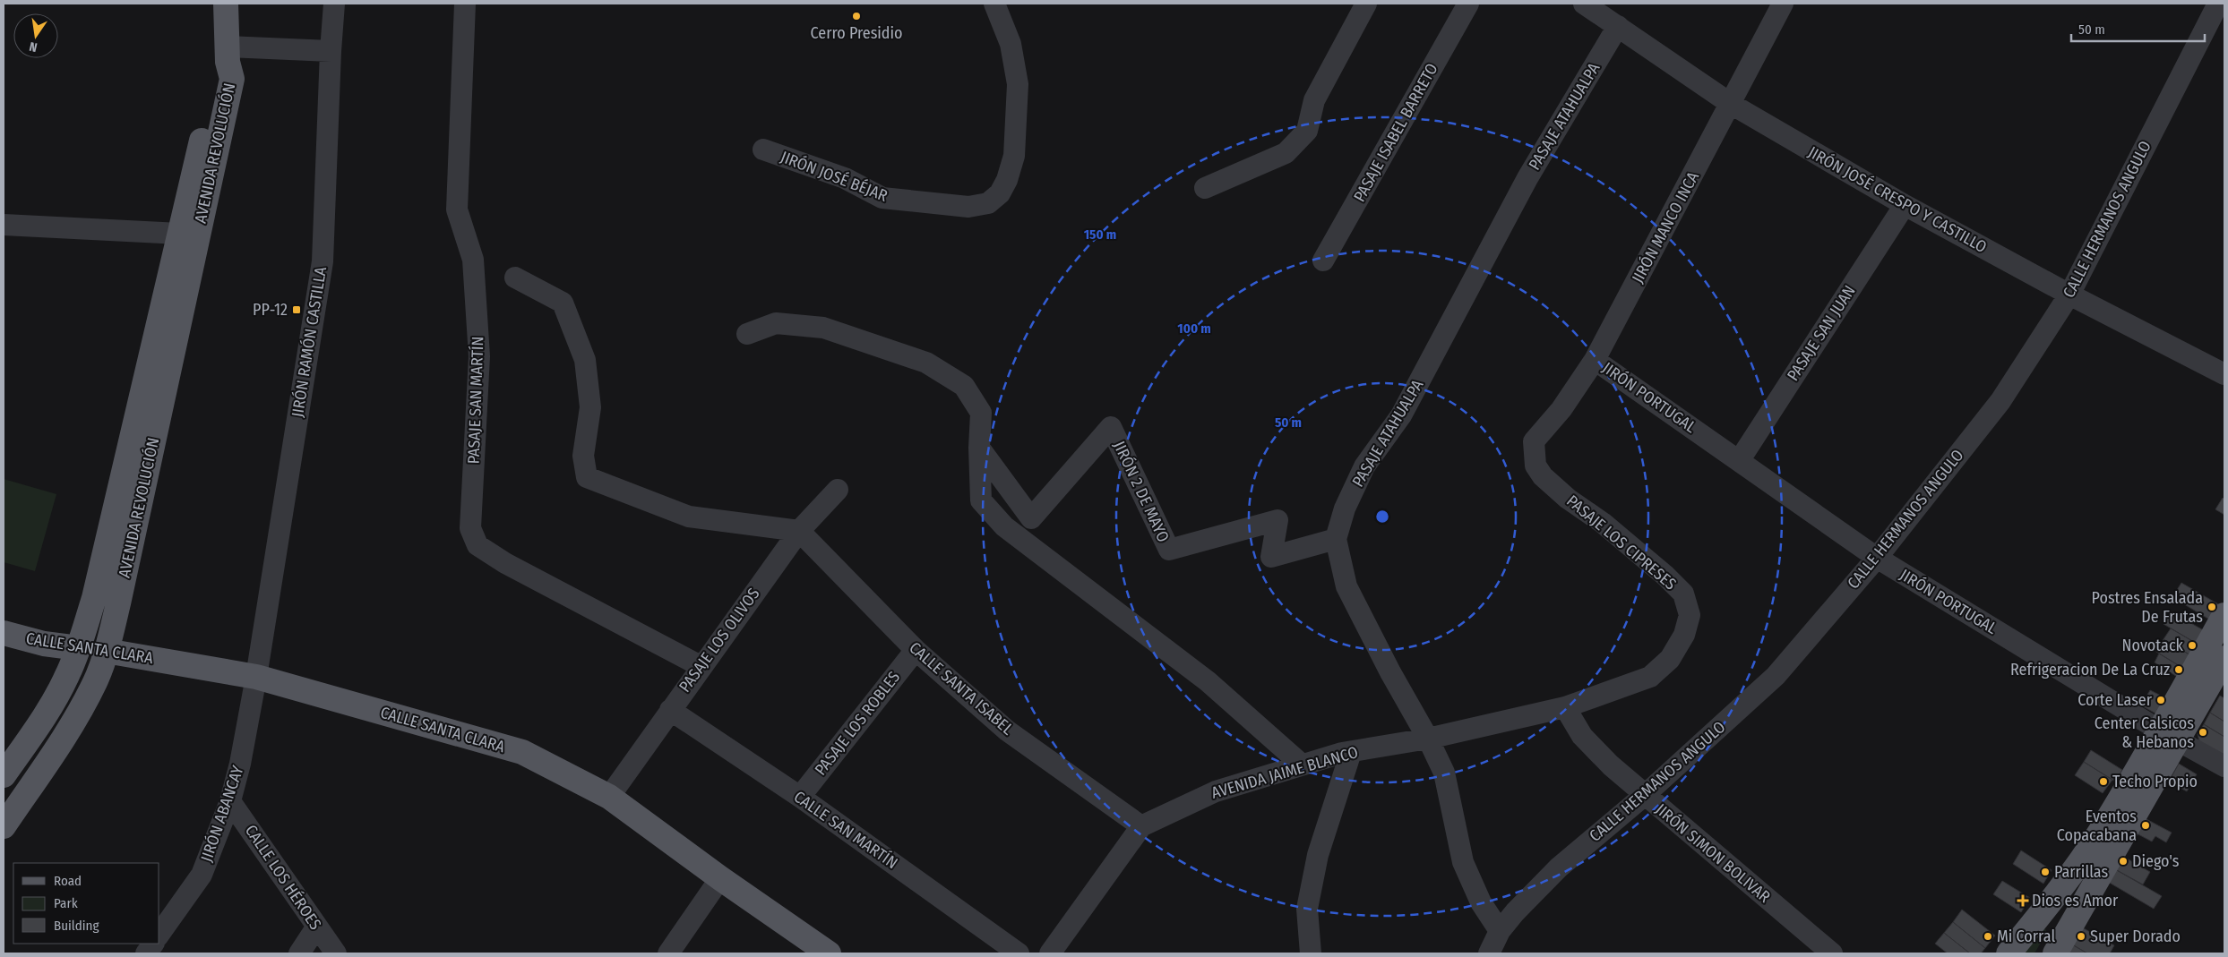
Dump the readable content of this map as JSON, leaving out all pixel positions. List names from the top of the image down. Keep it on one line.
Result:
{"streets":{"main road":["AVENIDA REVOLUCIÓN","CALLE SANTA CLARA"],"street":["PASAJE ATAHUALPA","PASAJE ISABEL BARRETO","JIRÓN JOSÉ BÉJAR","JIRÓN JOSÉ CRESPO Y CASTILLO","CALLE HERMANOS ANGULO","JIRÓN MANCO INCA","PASAJE SAN JUAN","JIRÓN RAMÓN CASTILLA","JIRÓN PORTUGAL","PASAJE SAN MARTÍN","JIRÓN 2 DE MAYO","PASAJE LOS CIPRESES","PASAJE LOS OLIVOS","CALLE SANTA ISABEL","PASAJE LOS ROBLES","AVENIDA JAIME BLANCO","JIRÓN ABANCAY","CALLE SAN MARTÍN","JIRÓN SIMON BOLIVAR","CALLE LOS HÉROES"]},"crossings":[["PASAJE ATAHUALPA","JIRÓN JOSÉ CRESPO Y CASTILLO"],["PASAJE ATAHUALPA","JIRÓN 2 DE MAYO"],["AVENIDA REVOLUCIÓN","CALLE SANTA CLARA"],["JIRÓN JOSÉ CRESPO Y CASTILLO","CALLE HERMANOS ANGULO"],["JIRÓN JOSÉ CRESPO Y CASTILLO","JIRÓN MANCO INCA"],["JIRÓN JOSÉ CRESPO Y CASTILLO","PASAJE SAN JUAN"],["CALLE HERMANOS ANGULO","JIRÓN PORTUGAL"],["CALLE HERMANOS ANGULO","JIRÓN SIMON BOLIVAR"],["JIRÓN MANCO INCA","JIRÓN PORTUGAL"],["JIRÓN MANCO INCA","PASAJE LOS CIPRESES"],["PASAJE SAN JUAN","JIRÓN PORTUGAL"],["JIRÓN RAMÓN CASTILLA","CALLE SANTA CLARA"],["JIRÓN RAMÓN CASTILLA","JIRÓN ABANCAY"],["PASAJE SAN MARTÍN","PASAJE LOS OLIVOS"],["PASAJE LOS CIPRESES","AVENIDA JAIME BLANCO"],["PASAJE LOS CIPRESES","JIRÓN SIMON BOLIVAR"],["PASAJE LOS OLIVOS","CALLE SANTA CLARA"],["PASAJE LOS OLIVOS","CALLE SANTA ISABEL"],["PASAJE LOS OLIVOS","CALLE SAN MARTÍN"],["CALLE SANTA CLARA","JIRÓN ABANCAY"],["CALLE SANTA ISABEL","PASAJE LOS ROBLES"],["CALLE SANTA ISABEL","AVENIDA JAIME BLANCO"],["PASAJE LOS ROBLES","CALLE SAN MARTÍN"],["JIRÓN ABANCAY","CALLE LOS HÉROES"]],"places":{"other":["Cerro Presidio","Postres Ensalada De Frutas","Novotack","Refrigeracion De La Cruz","Corte Laser","Center Calsicos & Hebanos","Techo Propio","Eventos Copacabana","Diego's","Parrillas","Mi Corral","Super Dorado"],"transit":["PP-12"],"health":["Dios es Amor"]},"legend":["Road","Park","Building"],"scale_bar":"50 m","north":"bottom","rings":["150 m","100 m","50 m"]}
